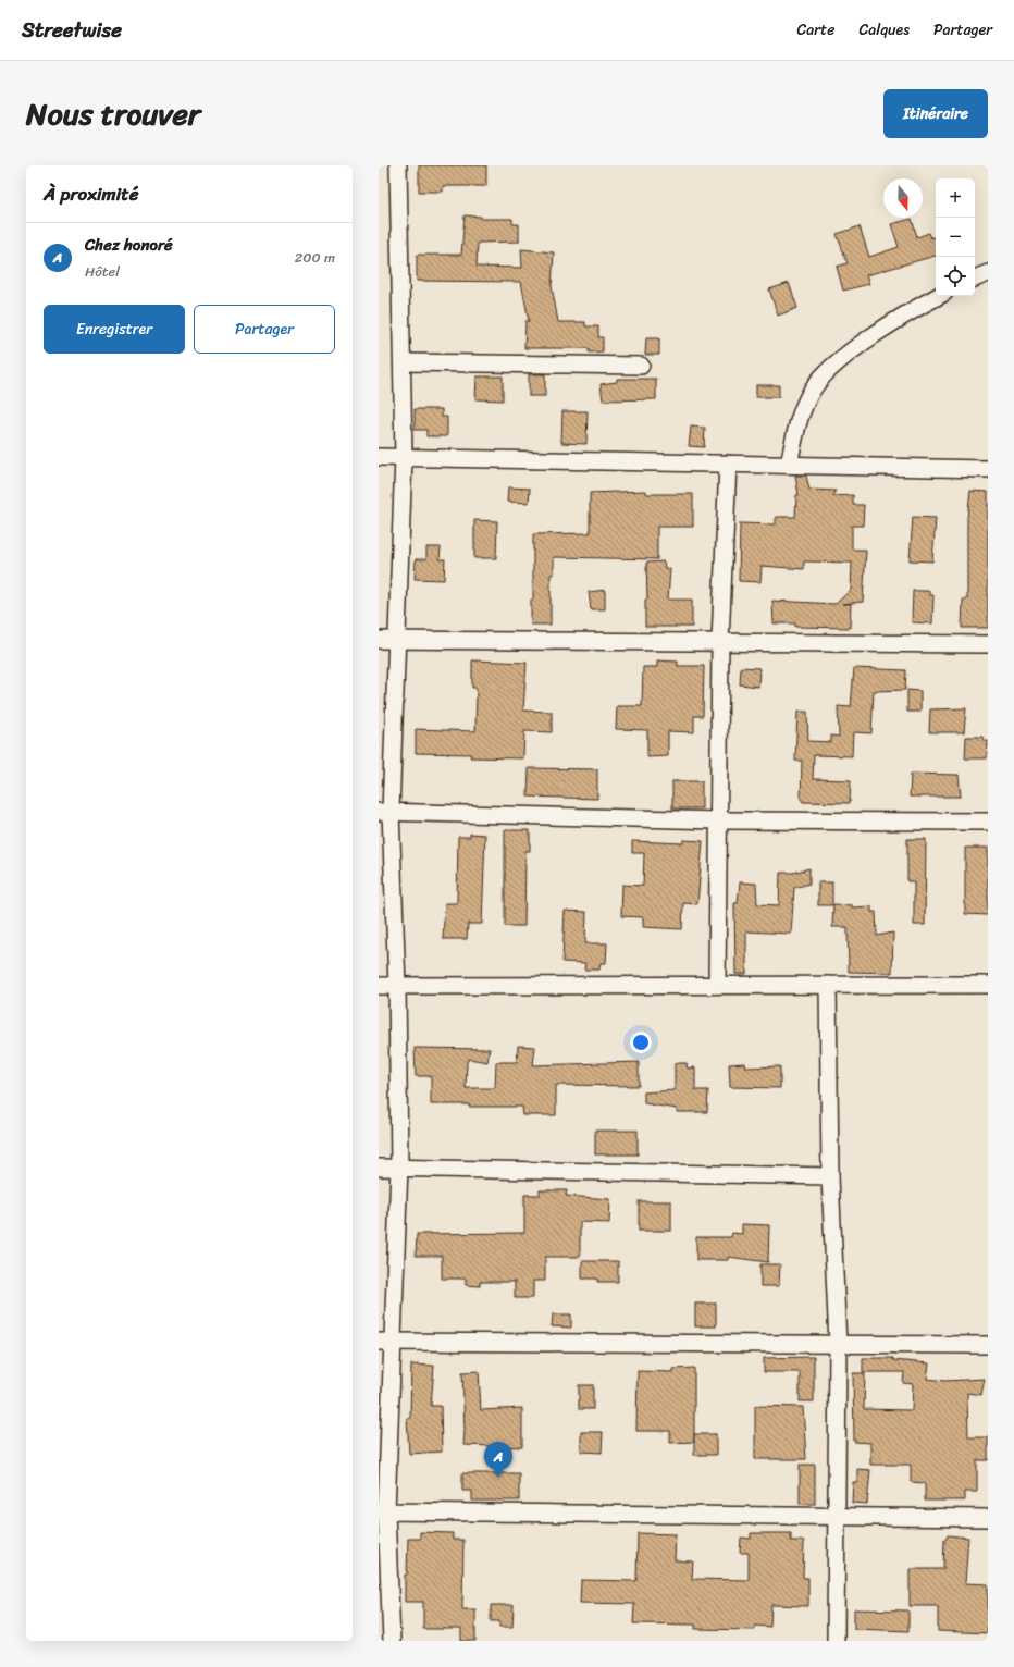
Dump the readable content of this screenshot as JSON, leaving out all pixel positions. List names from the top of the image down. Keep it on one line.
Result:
{"north":"bottom","page":{"header":"Streetwise","nav":["Carte","Calques","Partager"],"title":"Nous trouver","buttons":["Itinéraire",["Enregistrer","Partager"]],"heading":"À proximité","map_buttons":["+","−"],"list":[{"mark":"A","name":"Chez honoré","note":"Hôtel","value":"200 m"}],"pins":"A"}}
